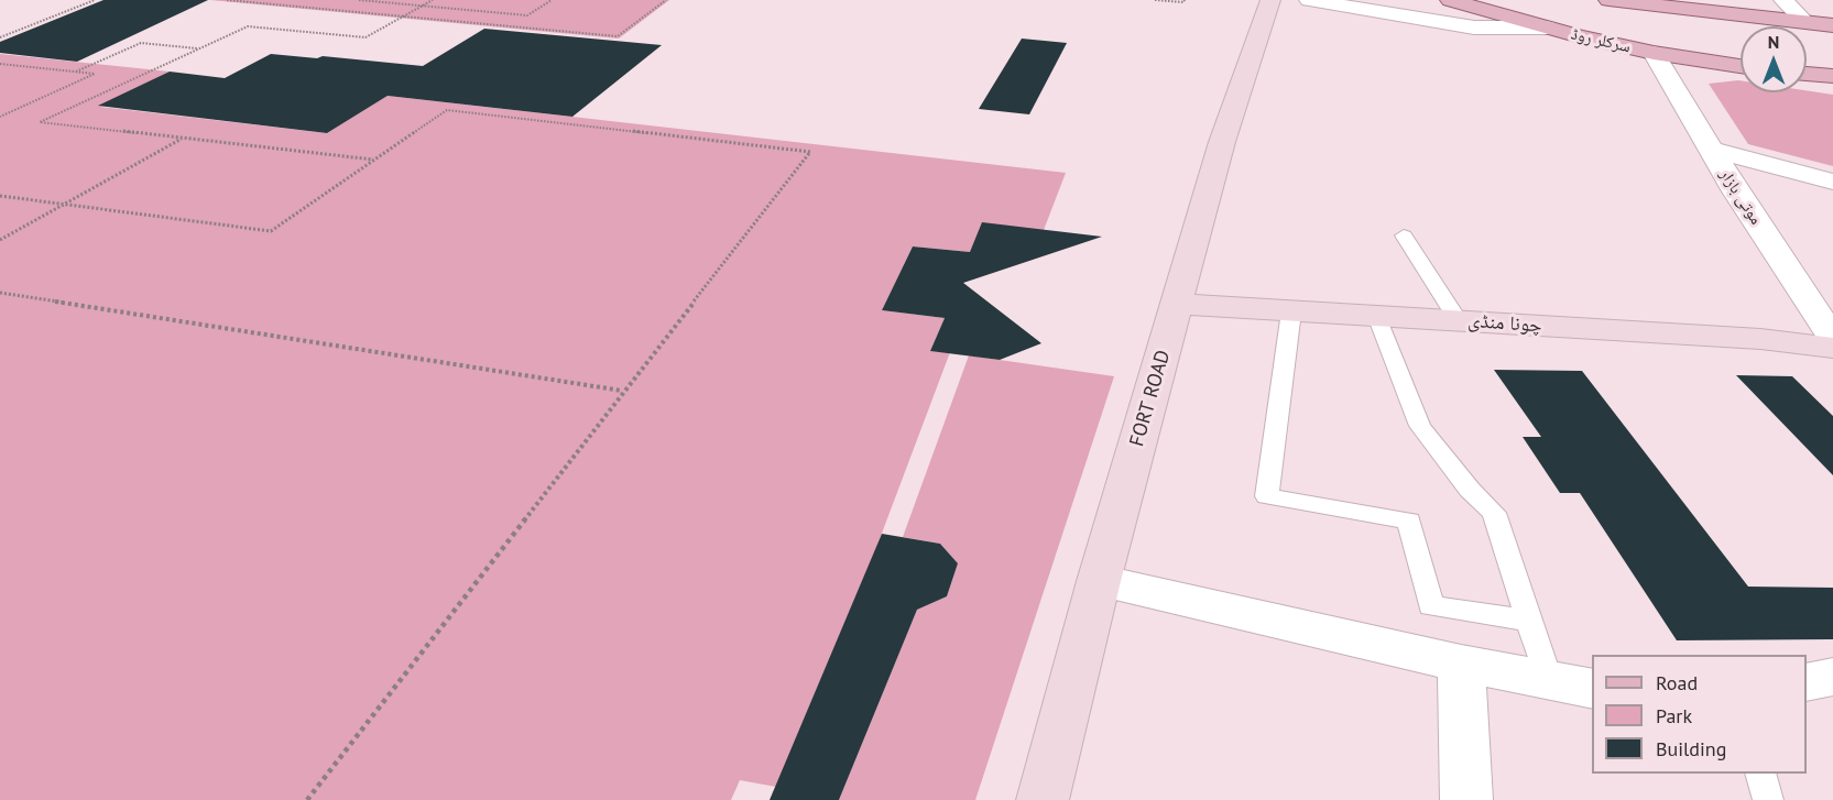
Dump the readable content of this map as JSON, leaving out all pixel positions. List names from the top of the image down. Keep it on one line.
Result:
{"streets":{"main road":["سرکلر روڈ"],"street":["موتی بازار","چونا منڈی","FORT ROAD"]},"crossings":[["سرکلر روڈ","موتی بازار"],["چونا منڈی","FORT ROAD"]],"legend":["Road","Park","Building"],"north":"top"}
